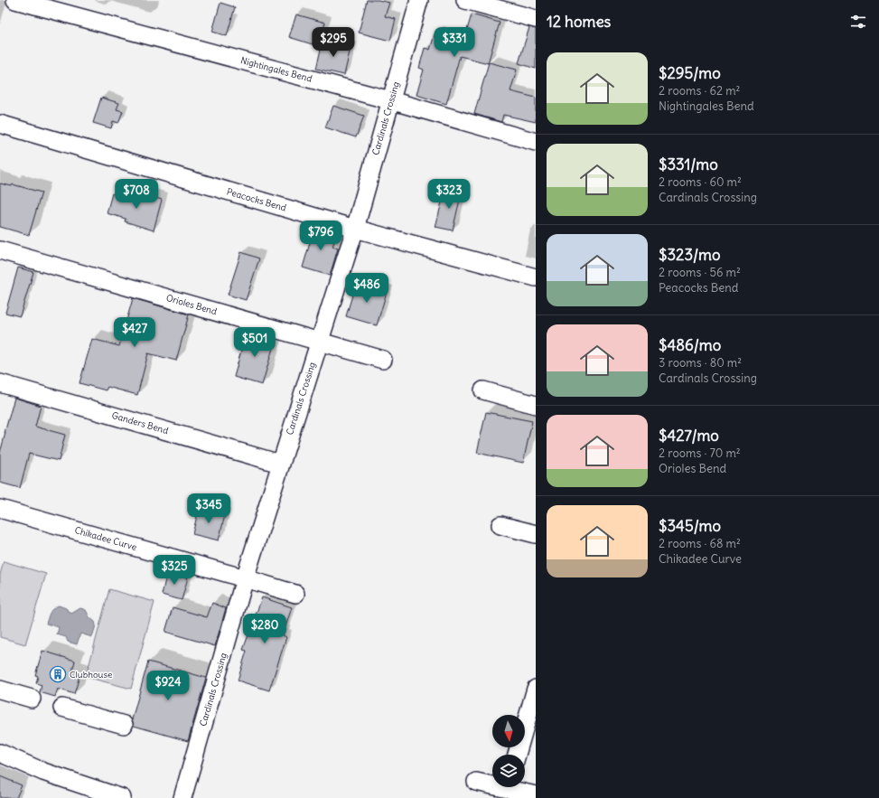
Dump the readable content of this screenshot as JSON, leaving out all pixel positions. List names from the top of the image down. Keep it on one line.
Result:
{"streets":{"street":["Nightingales Bend","Cardinals Crossing","Peacocks Bend","Orioles Bend","Ganders Bend","Chikadee Curve"]},"crossings":[["Nightingales Bend","Cardinals Crossing"],["Cardinals Crossing","Peacocks Bend"],["Cardinals Crossing","Orioles Bend"],["Cardinals Crossing","Ganders Bend"],["Cardinals Crossing","Chikadee Curve"]],"places":{"building":["Clubhouse"]},"north":"bottom","page":{"heading":"12 homes","price":["$295","$331","$708","$323","$796","$486","$427","$501","$345","$325","$280","$924"],"list":[{"name":"$295/mo","note":"2 rooms · 62 m² · Nightingales Bend"},{"name":"$331/mo","note":"2 rooms · 60 m² · Cardinals Crossing"},{"name":"$323/mo","note":"2 rooms · 56 m² · Peacocks Bend"},{"name":"$486/mo","note":"3 rooms · 80 m² · Cardinals Crossing"},{"name":"$427/mo","note":"2 rooms · 70 m² · Orioles Bend"},{"name":"$345/mo","note":"2 rooms · 68 m² · Chikadee Curve"}]}}
